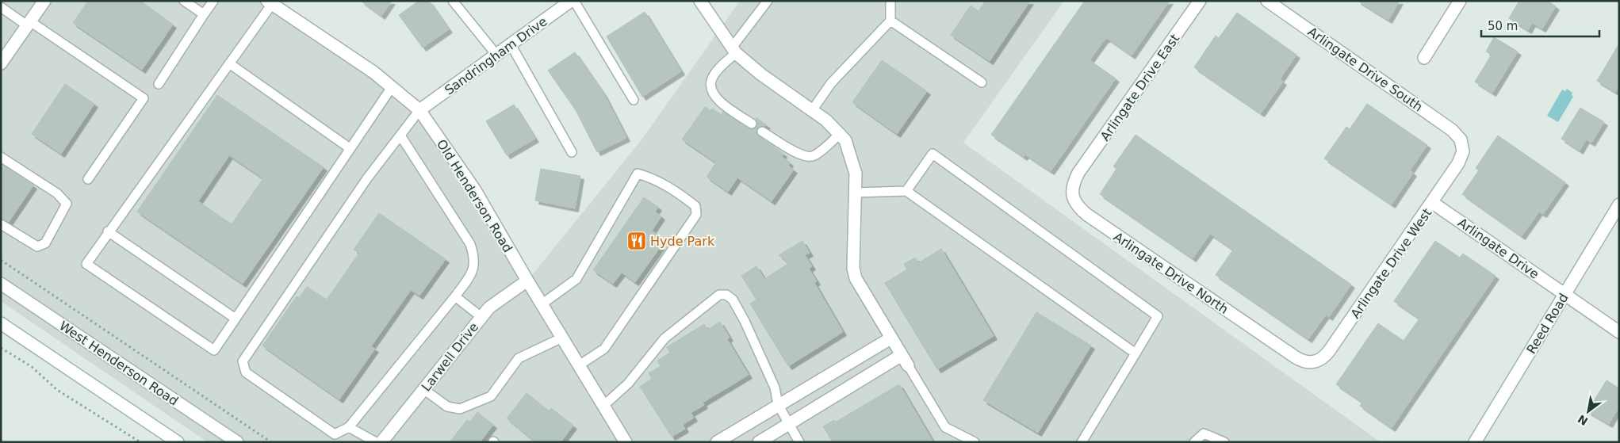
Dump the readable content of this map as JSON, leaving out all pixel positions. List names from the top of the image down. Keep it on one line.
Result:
{"streets":{"street":["Sandringham Drive","Arlingate Drive South","Arlingate Drive East","Old Henderson Road","Arlingate Drive","Arlingate Drive West","Arlingate Drive North","Reed Road","Larwell Drive","West Henderson Road"]},"crossings":[["Sandringham Drive","Old Henderson Road"],["Arlingate Drive South","Arlingate Drive West"],["Arlingate Drive East","Arlingate Drive North"],["Old Henderson Road","Larwell Drive"],["Arlingate Drive","Arlingate Drive West"],["Arlingate Drive","Reed Road"],["Arlingate Drive West","Arlingate Drive North"]],"places":{"restaurant":["Hyde Park"]},"scale_bar":"50 m","north":"bottom left"}
